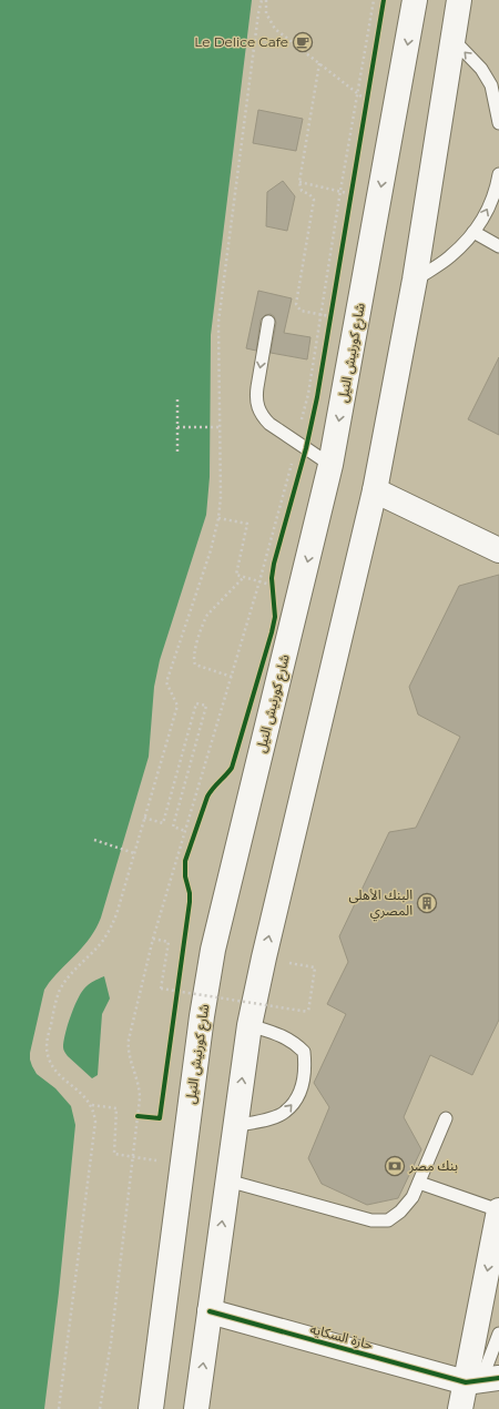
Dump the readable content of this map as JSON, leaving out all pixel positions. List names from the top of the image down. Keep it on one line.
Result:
{"streets":{"main road":["شارع كورنيش النيل","حارة السكايه"]},"places":{"cafe":["Le Delice Cafe"],"building":["البنك الأهلى المصري"],"bank":["بنك مصر"]}}
